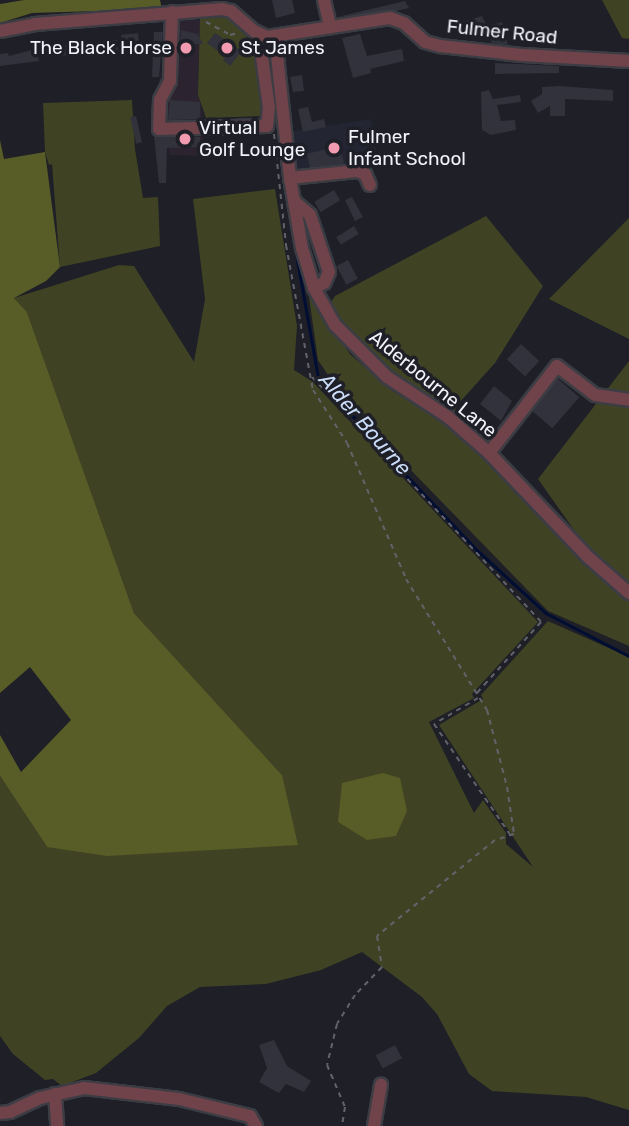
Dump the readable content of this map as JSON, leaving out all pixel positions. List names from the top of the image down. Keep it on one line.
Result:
{"streets":{"street":["Fulmer Road","Alderbourne Lane"]},"crossings":[["Fulmer Road","Alderbourne Lane"]],"water":["Alder Bourne"],"places":["The Black Horse","St James","Virtual Golf Lounge","Fulmer Infant School"]}
